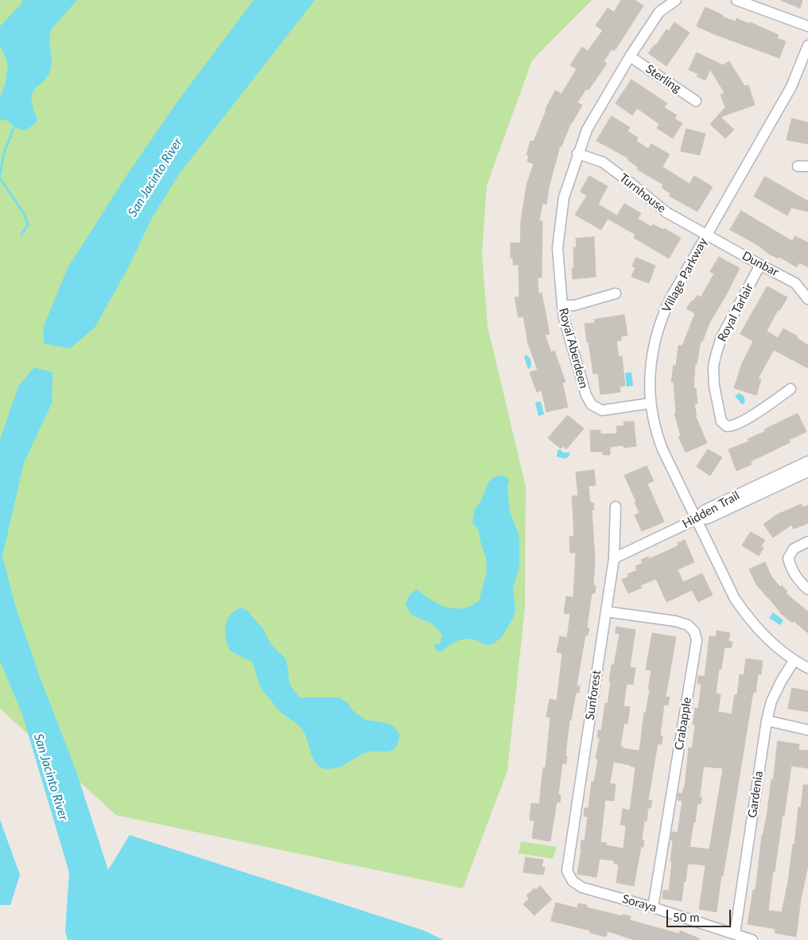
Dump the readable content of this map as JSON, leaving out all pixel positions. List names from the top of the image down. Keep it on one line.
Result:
{"streets":{"street":["Sterling","Turnhouse","Dunbar","Village Parkway","Royal Tarlair","Royal Aberdeen","Hidden Trail","Sunforest","Crabapple","Gardenia","Soraya"]},"crossings":[["Sterling","Royal Aberdeen"],["Turnhouse","Dunbar"],["Turnhouse","Village Parkway"],["Turnhouse","Royal Aberdeen"],["Dunbar","Village Parkway"],["Dunbar","Royal Tarlair"],["Village Parkway","Royal Aberdeen"],["Village Parkway","Hidden Trail"],["Village Parkway","Gardenia"],["Hidden Trail","Sunforest"],["Sunforest","Crabapple"],["Sunforest","Soraya"],["Crabapple","Soraya"],["Gardenia","Soraya"]],"water":["San Jacinto River"],"scale_bar":"50 m"}
